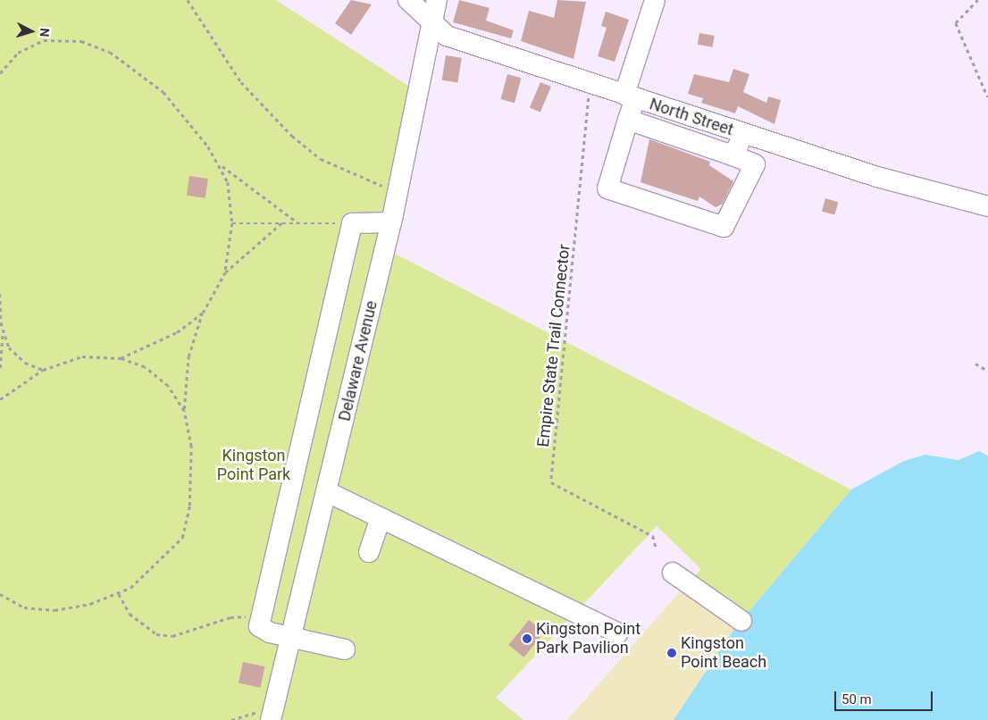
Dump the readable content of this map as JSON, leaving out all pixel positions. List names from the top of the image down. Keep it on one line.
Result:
{"streets":{"street":["North Street","Delaware Avenue"],"path":["Empire State Trail Connector"]},"crossings":[["North Street","Empire State Trail Connector"],["North Street","Delaware Avenue"]],"parks":["Kingston Point Park"],"places":["Kingston Point Park Pavilion","Kingston Point Beach"],"scale_bar":"50 m","north":"right"}
